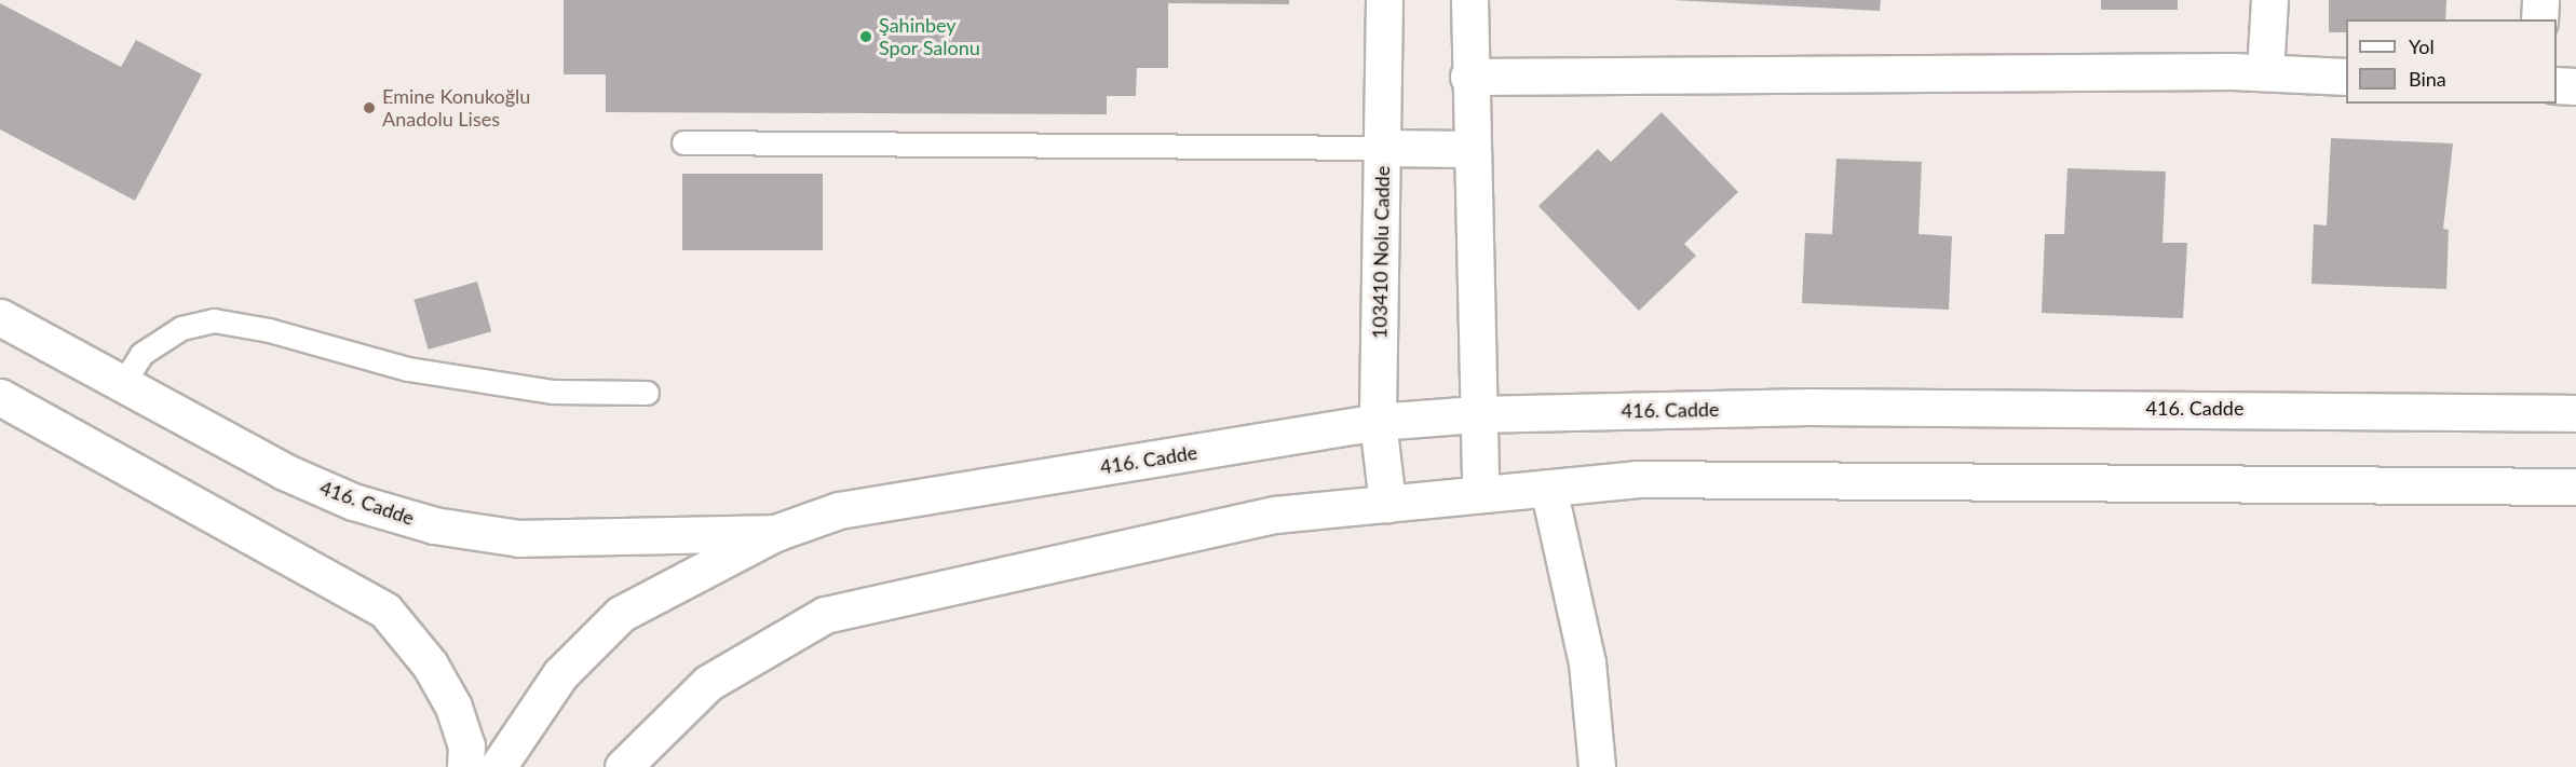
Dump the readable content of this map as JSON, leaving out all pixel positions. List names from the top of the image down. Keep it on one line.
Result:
{"streets":{"main road":["103410 Nolu Cadde","416. Cadde"]},"crossings":[["103410 Nolu Cadde","416. Cadde"]],"places":["Şahinbey Spor Salonu","Emine Konukoğlu Anadolu Lises"],"legend":["Yol","Bina"]}
